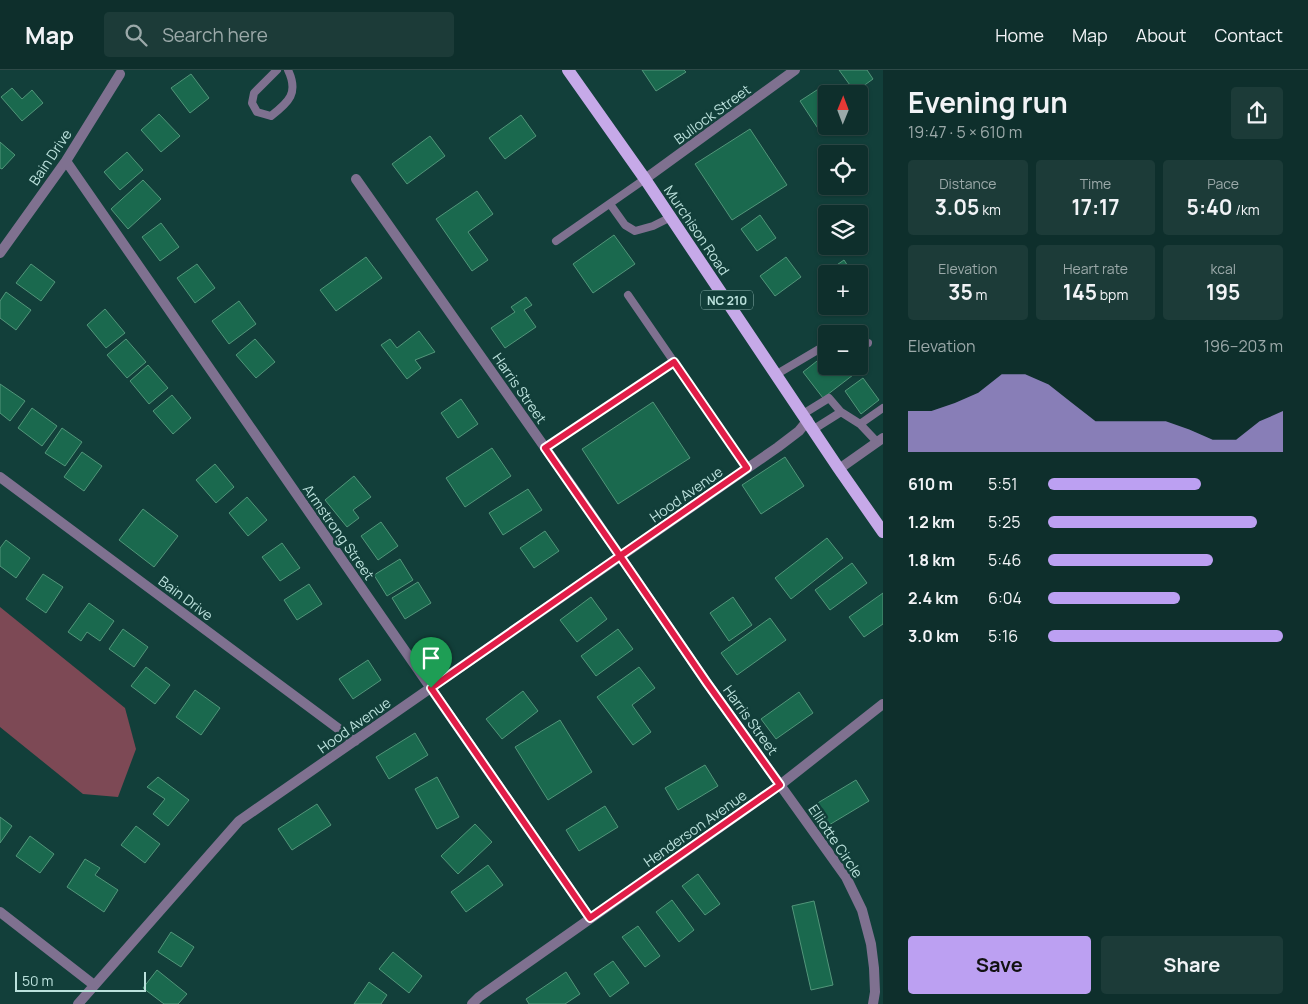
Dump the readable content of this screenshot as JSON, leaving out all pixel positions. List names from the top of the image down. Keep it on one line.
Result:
{"streets":{"main road":["Murchison Road","NC 210"],"street":["Bullock Street","Bain Drive","Harris Street","Hood Avenue","Armstrong Street","Henderson Avenue","Elliotte Circle"]},"crossings":[["Bullock Street","Murchison Road"],["Bain Drive","Hood Avenue"],["Bain Drive","Armstrong Street"],["Murchison Road","Hood Avenue"],["Harris Street","Hood Avenue"],["Harris Street","Henderson Avenue"],["Harris Street","Elliotte Circle"],["Hood Avenue","Armstrong Street"],["Armstrong Street","Henderson Avenue"],["Henderson Avenue","Elliotte Circle"]],"scale_bar":"50 m","north":"top","page":{"header":"Map","search":"Search here","nav":["Home","Map","About","Contact"],"heading":["Evening run","19:47 · 5 × 610 m"],"map_buttons":["+","−"],"stats":[["Distance","3.05 km"],["Time","17:17"],["Pace","5:40 /km"],["Elevation","35 m"],["Heart rate","145 bpm"],["kcal","195"]],"chart":["Elevation","196–203 m"],"list":[{"name":"610 m","note":"5:51"},{"name":"1.2 km","note":"5:25"},{"name":"1.8 km","note":"5:46"},{"name":"2.4 km","note":"6:04"},{"name":"3.0 km","note":"5:16"}],"buttons":["Save","Share"],"scale":"50 m"}}
